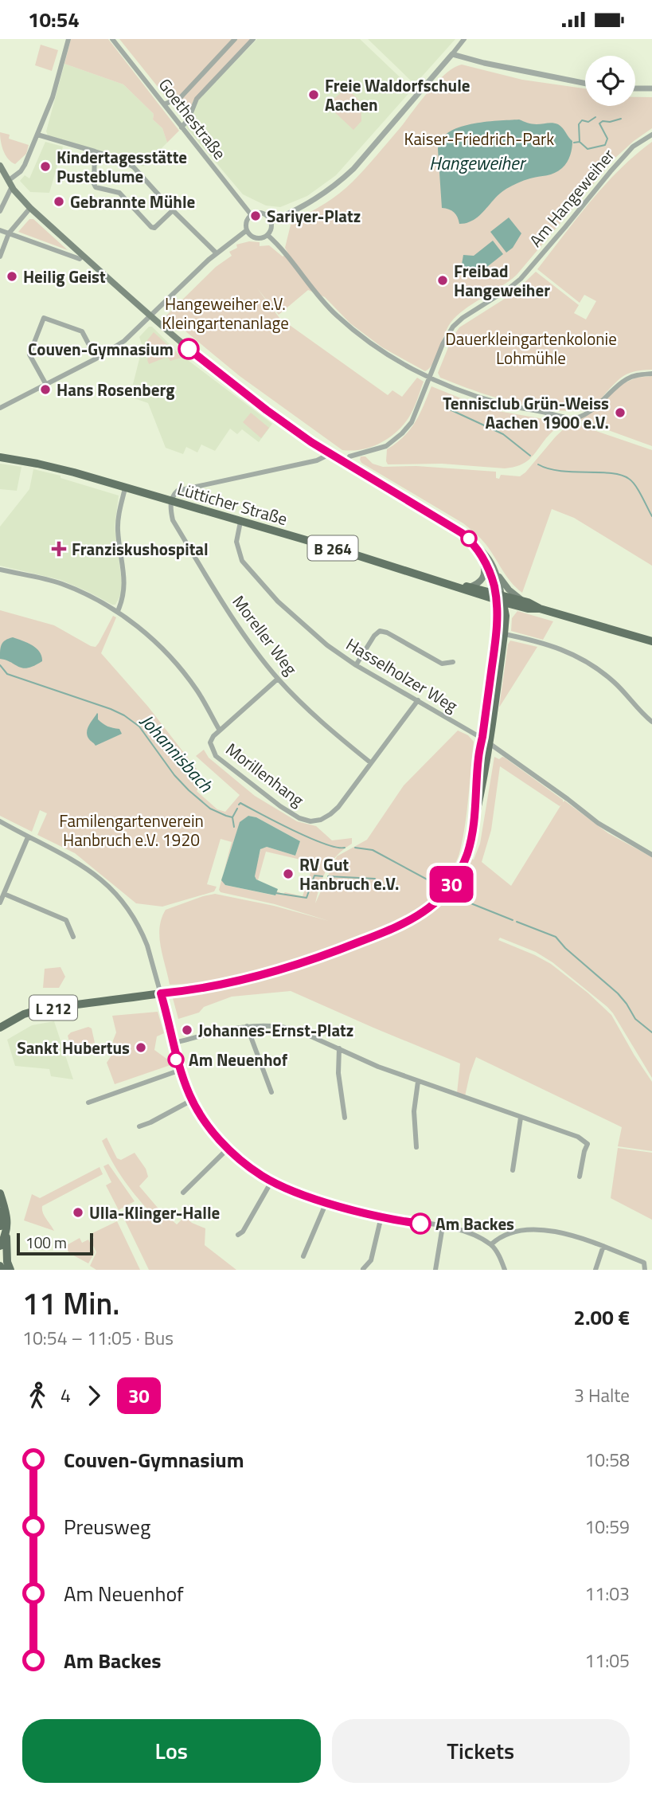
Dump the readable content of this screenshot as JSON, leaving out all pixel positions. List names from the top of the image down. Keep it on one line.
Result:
{"streets":{"main road":["Lütticher Straße","B 264","L 212"],"street":["Goethestraße","Am Hangeweiher","Moreller Weg","Hasselholzer Weg","Morillenhang"]},"crossings":[["Lütticher Straße","Moreller Weg"],["Lütticher Straße","Hasselholzer Weg"],["Lütticher Straße","L 212"],["Moreller Weg","Morillenhang"],["Hasselholzer Weg","Morillenhang"],["Hasselholzer Weg","L 212"]],"water":["Hangeweiher","Johannisbach"],"parks":["Kaiser-Friedrich-Park","Hangeweiher e.V. Kleingartenanlage","Dauerkleingartenkolonie Lohmühle","Familengartenverein Hanbruch e.V. 1920"],"places":{"other":["Freie Waldorfschule Aachen","Kindertagesstätte Pusteblume","Gebrannte Mühle","Sariyer-Platz","Heilig Geist","Freibad Hangeweiher","Couven-Gymnasium","Hans Rosenberg","Tennisclub Grün-Weiss Aachen 1900 e.V.","RV Gut Hanbruch e.V.","Johannes-Ernst-Platz","Sankt Hubertus","Am Neuenhof","Ulla-Klinger-Halle","Am Backes"],"health":["Franziskushospital"]},"lines":["bus line 30"],"scale_bar":"100 m","page":{"status":"10:54","on_map":"30","scale":"100 m","heading":["11 Min.","10:54 – 11:05 · Bus","2.00 €"],"legs":["4","30","3 Halte"],"list":[{"name":"Couven-Gymnasium","value":"10:58"},{"name":"Preusweg","value":"10:59"},{"name":"Am Neuenhof","value":"11:03"},{"name":"Am Backes","value":"11:05"}],"buttons":["Los","Tickets"]}}
